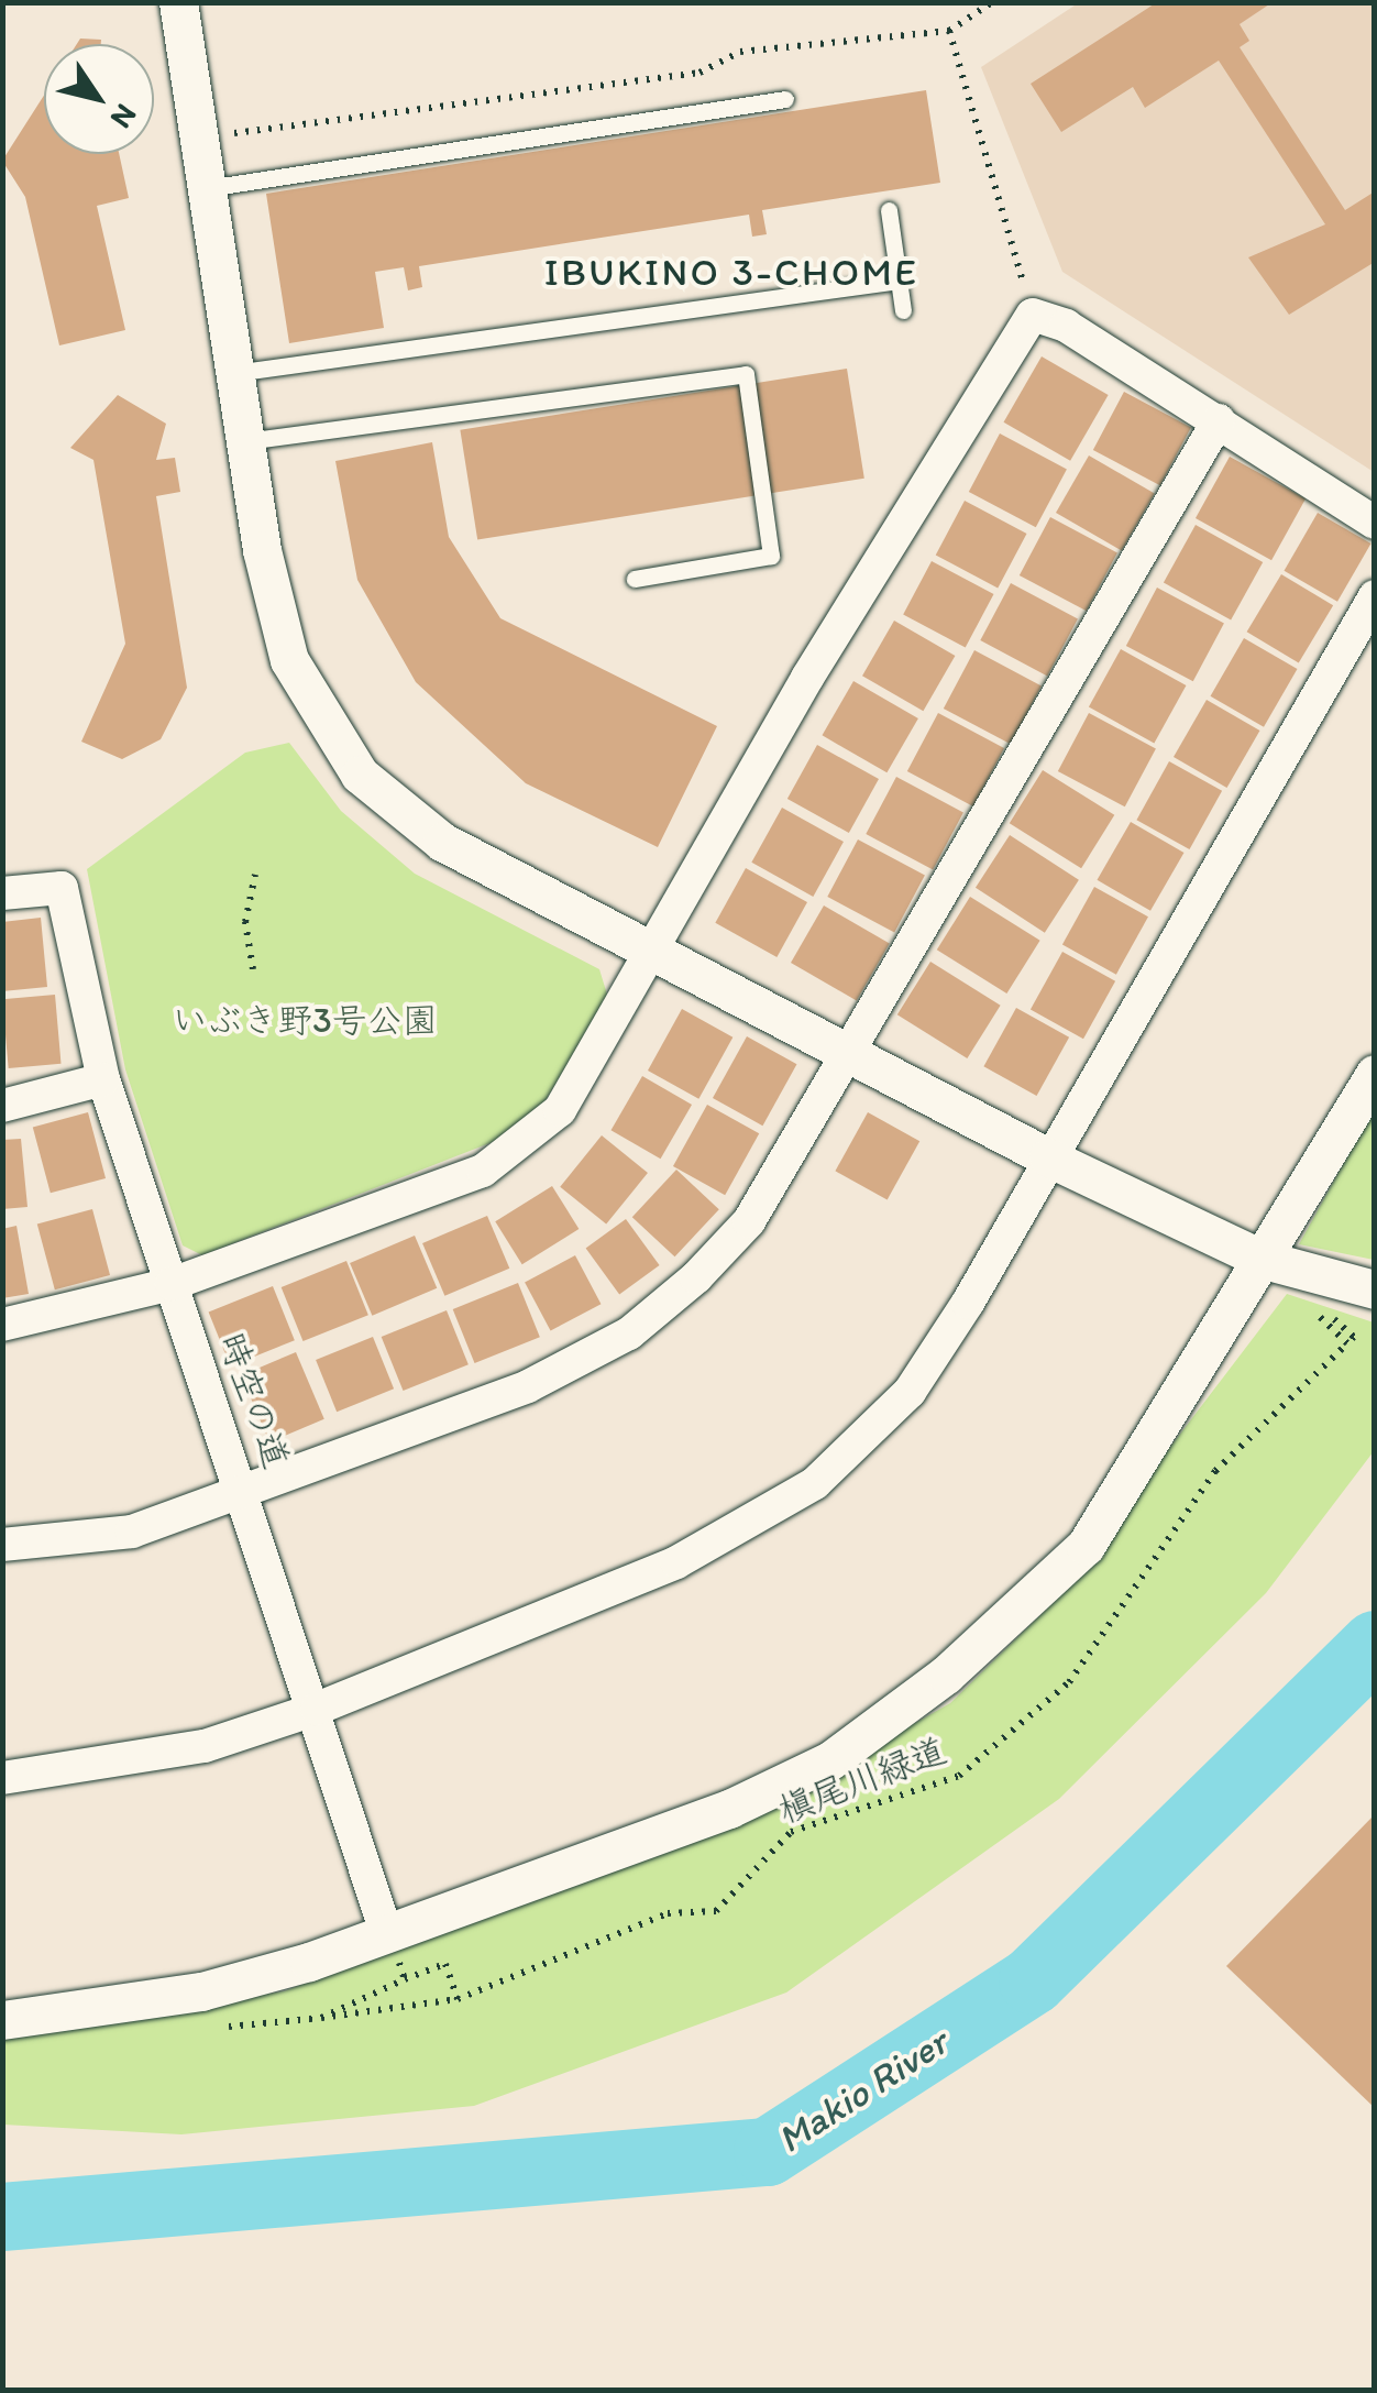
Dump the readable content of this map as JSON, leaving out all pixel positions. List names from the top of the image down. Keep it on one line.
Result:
{"streets":{"street":["時空の道"],"path":["槇尾川緑道"]},"districts":["IBUKINO 3-CHOME"],"water":["Makio River"],"parks":["いぶき野3号公園"],"north":"bottom right"}
